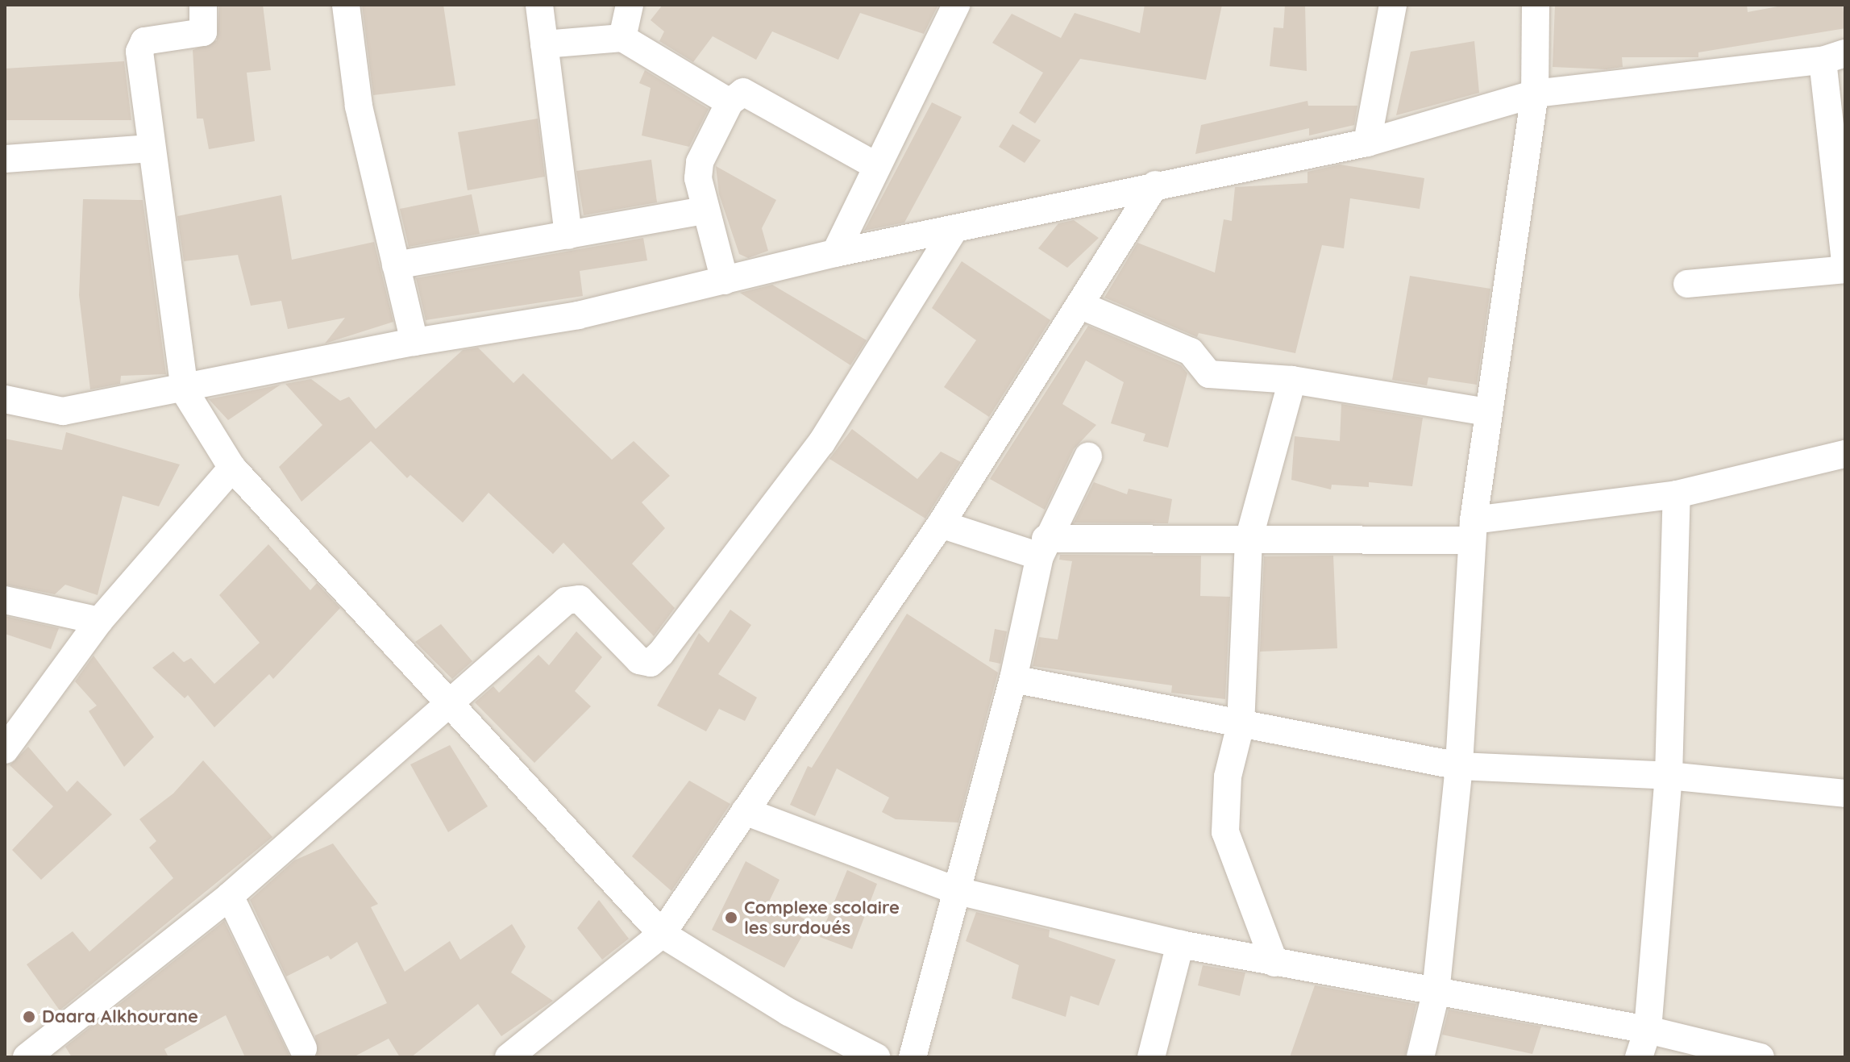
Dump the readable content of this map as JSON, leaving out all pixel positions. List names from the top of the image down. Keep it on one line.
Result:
{"places":["Complexe scolaire les surdoués","Daara Alkhourane"]}
